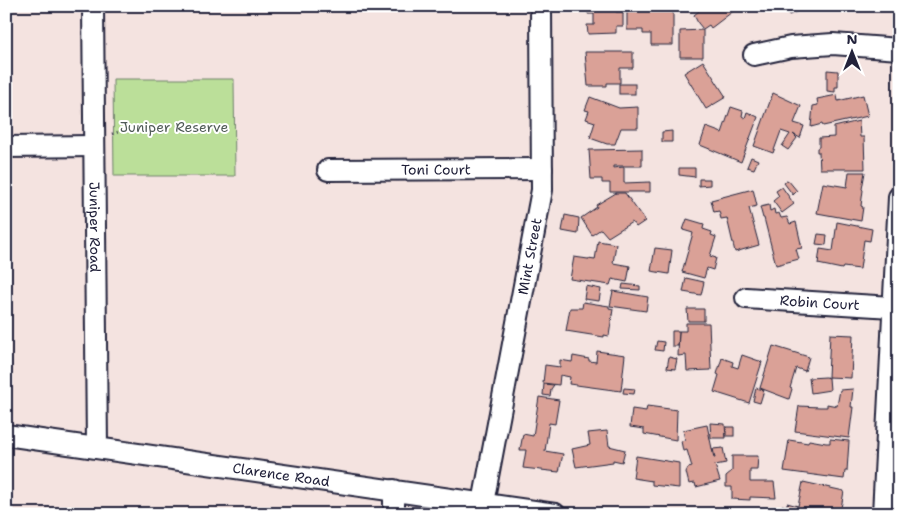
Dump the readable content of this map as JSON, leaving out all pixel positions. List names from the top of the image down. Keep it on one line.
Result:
{"streets":{"street":["Toni Court","Juniper Road","Mint Street","Robin Court","Clarence Road"]},"crossings":[["Toni Court","Mint Street"],["Juniper Road","Clarence Road"],["Mint Street","Clarence Road"]],"parks":["Juniper Reserve"],"north":"top"}
